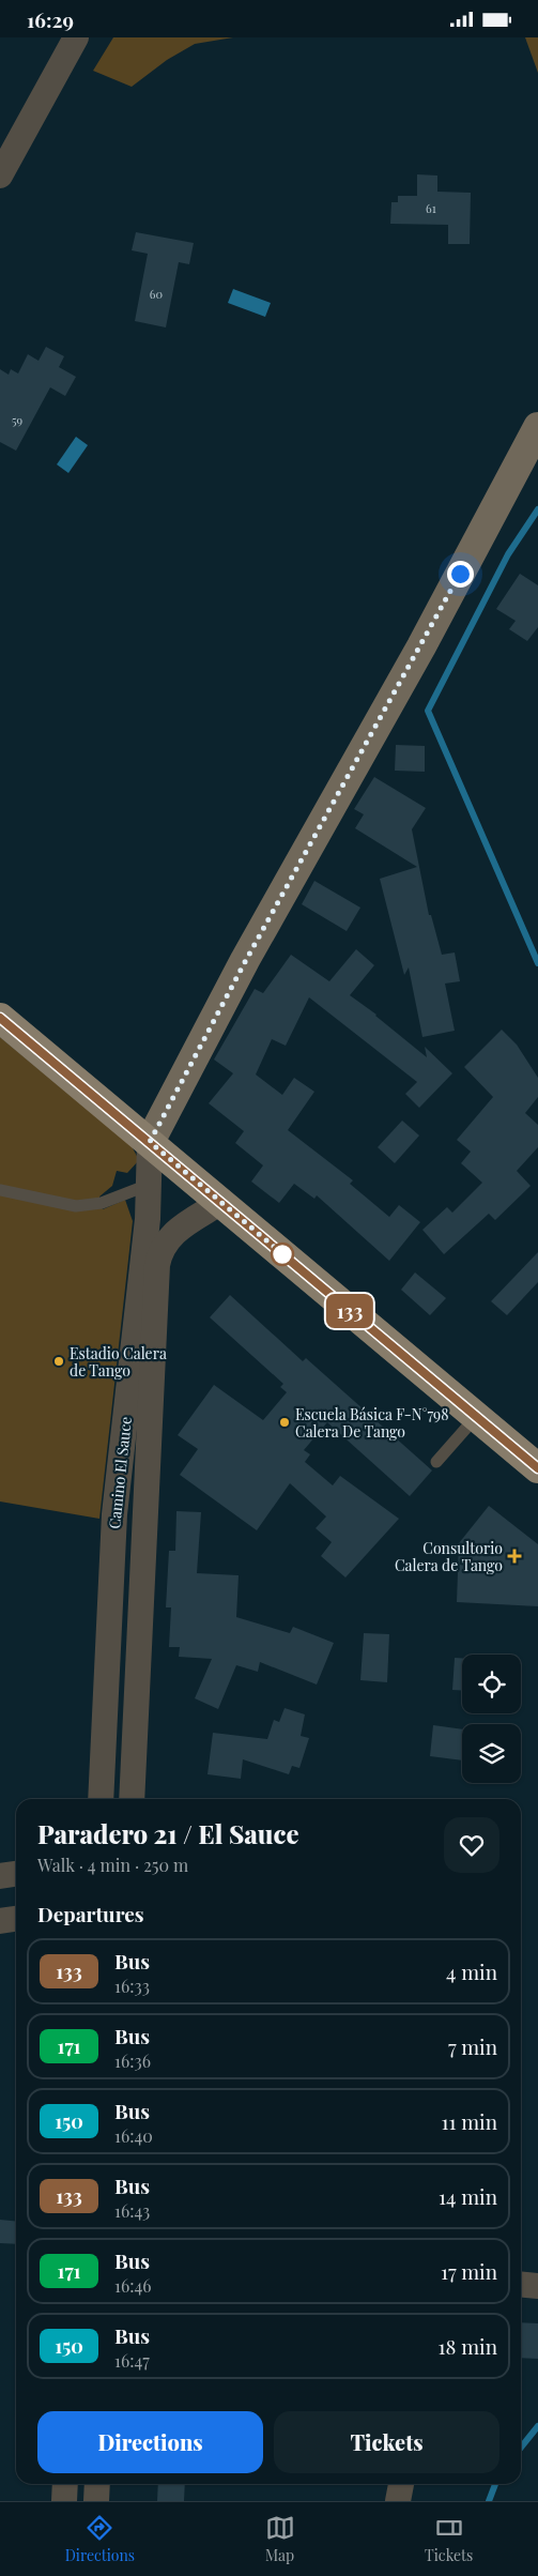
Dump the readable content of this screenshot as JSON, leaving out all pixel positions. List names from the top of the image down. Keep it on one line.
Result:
{"streets":{"street":["Camino El Sauce"]},"places":{"other":["Estadio Calera de Tango","Escuela Básica F-N°798 Calera De Tango"],"health":["Consultorio Calera de Tango"]},"lines":["bus line 133"],"house_numbers":["61","60","59"],"page":{"status":"16:29","on_map":"133","heading":[["Paradero 21 / El Sauce","Walk · 4 min · 250 m"],"Departures"],"list":[{"mark":"133","name":"Bus","note":"16:33","value":"4 min"},{"mark":"171","name":"Bus","note":"16:36","value":"7 min"},{"mark":"150","name":"Bus","note":"16:40","value":"11 min"},{"mark":"133","name":"Bus","note":"16:43","value":"14 min"},{"mark":"171","name":"Bus","note":"16:46","value":"17 min"},{"mark":"150","name":"Bus","note":"16:47","value":"18 min"}],"buttons":["Directions","Tickets"],"tabs":["Directions","Map","Tickets"]}}
